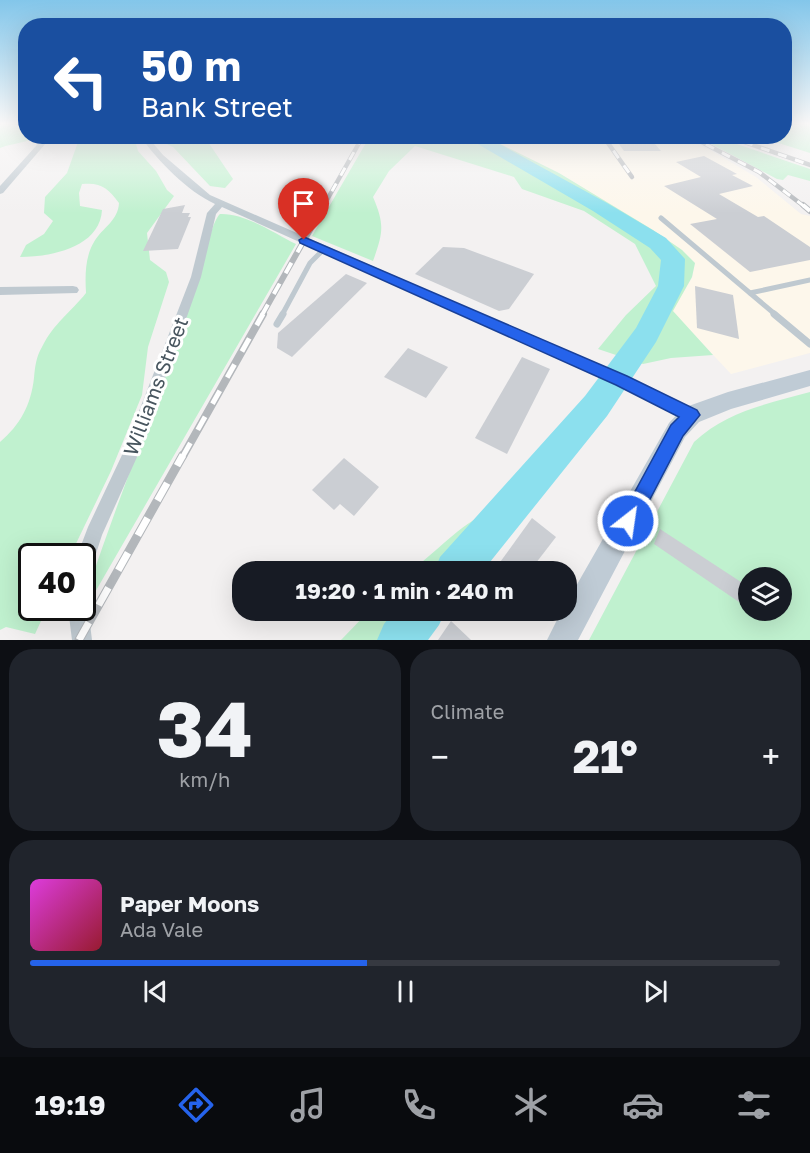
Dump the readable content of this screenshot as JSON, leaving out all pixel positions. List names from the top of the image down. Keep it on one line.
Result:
{"streets":{"street":["Williams Street"]},"page":{"turn":["50 m","Bank Street"],"limit":"40","trip":"19:20 · 1 min · 240 m","tile":[["34","km/h"],"Climate"],"heat":["−","21°","+"],"song":["Paper Moons","Ada Vale"],"tabs":"19:19"}}
